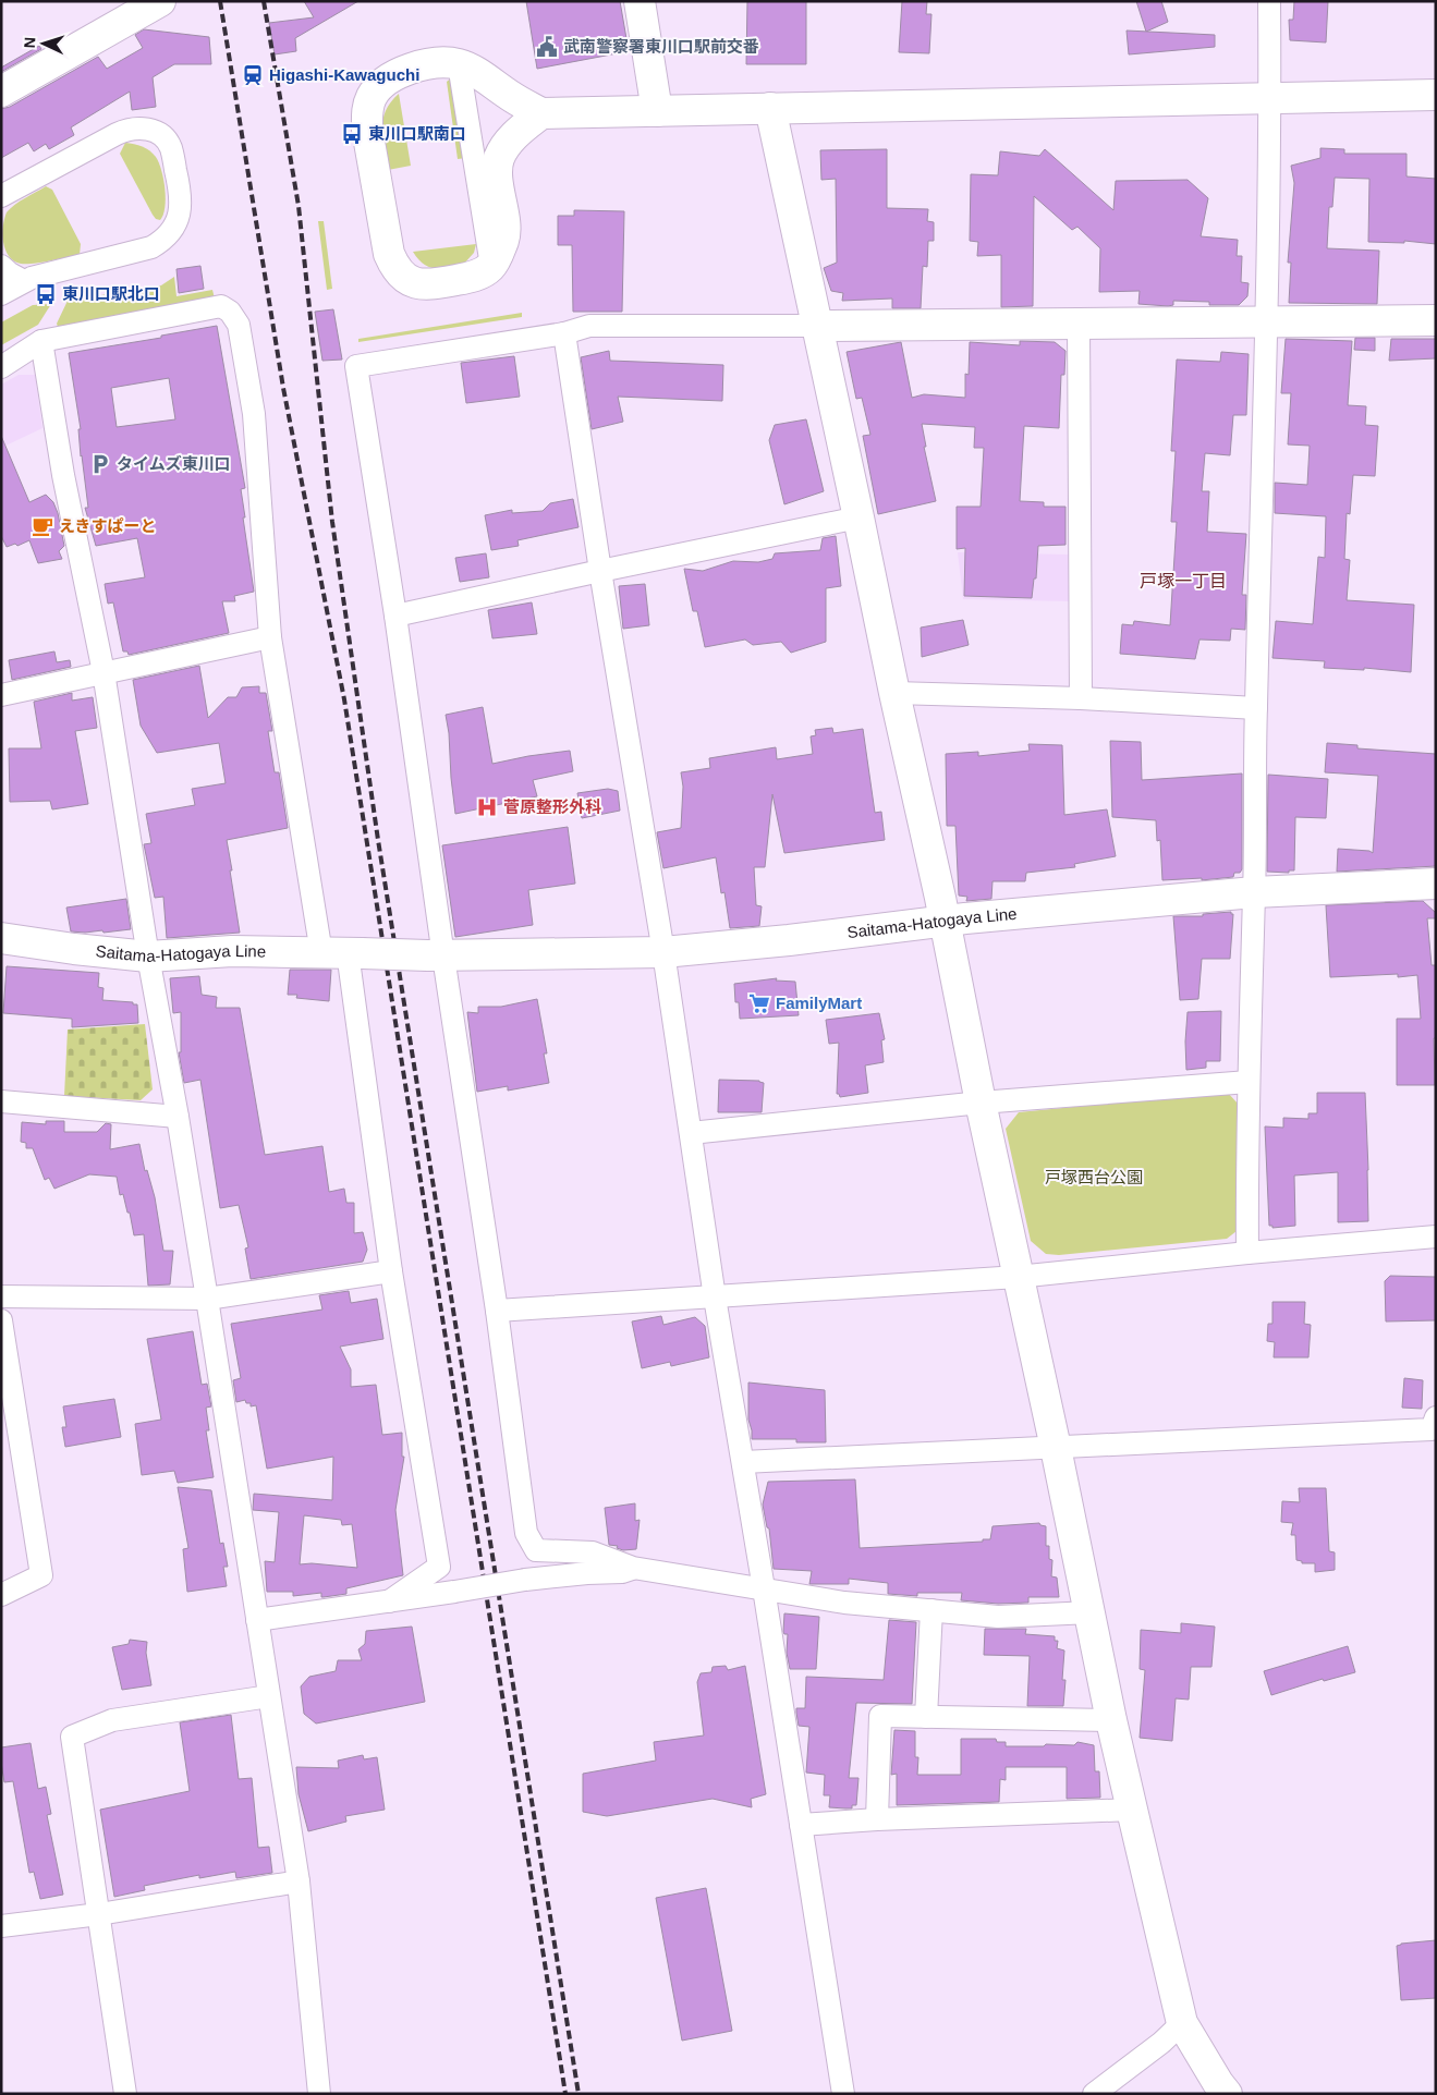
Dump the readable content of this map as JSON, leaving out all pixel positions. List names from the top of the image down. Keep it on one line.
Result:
{"streets":{"street":["Saitama-Hatogaya Line"]},"districts":["戸塚一丁目"],"parks":["戸塚西台公園"],"places":{"public building":["武南警察署東川口駅前交番"],"station":["Higashi-Kawaguchi"],"bus stop":["東川口駅南口","東川口駅北口"],"parking":["タイムズ東川口"],"cafe":["えきすぱーと"],"hospital":["菅原整形外科"],"supermarket":["FamilyMart"]},"north":"left"}
